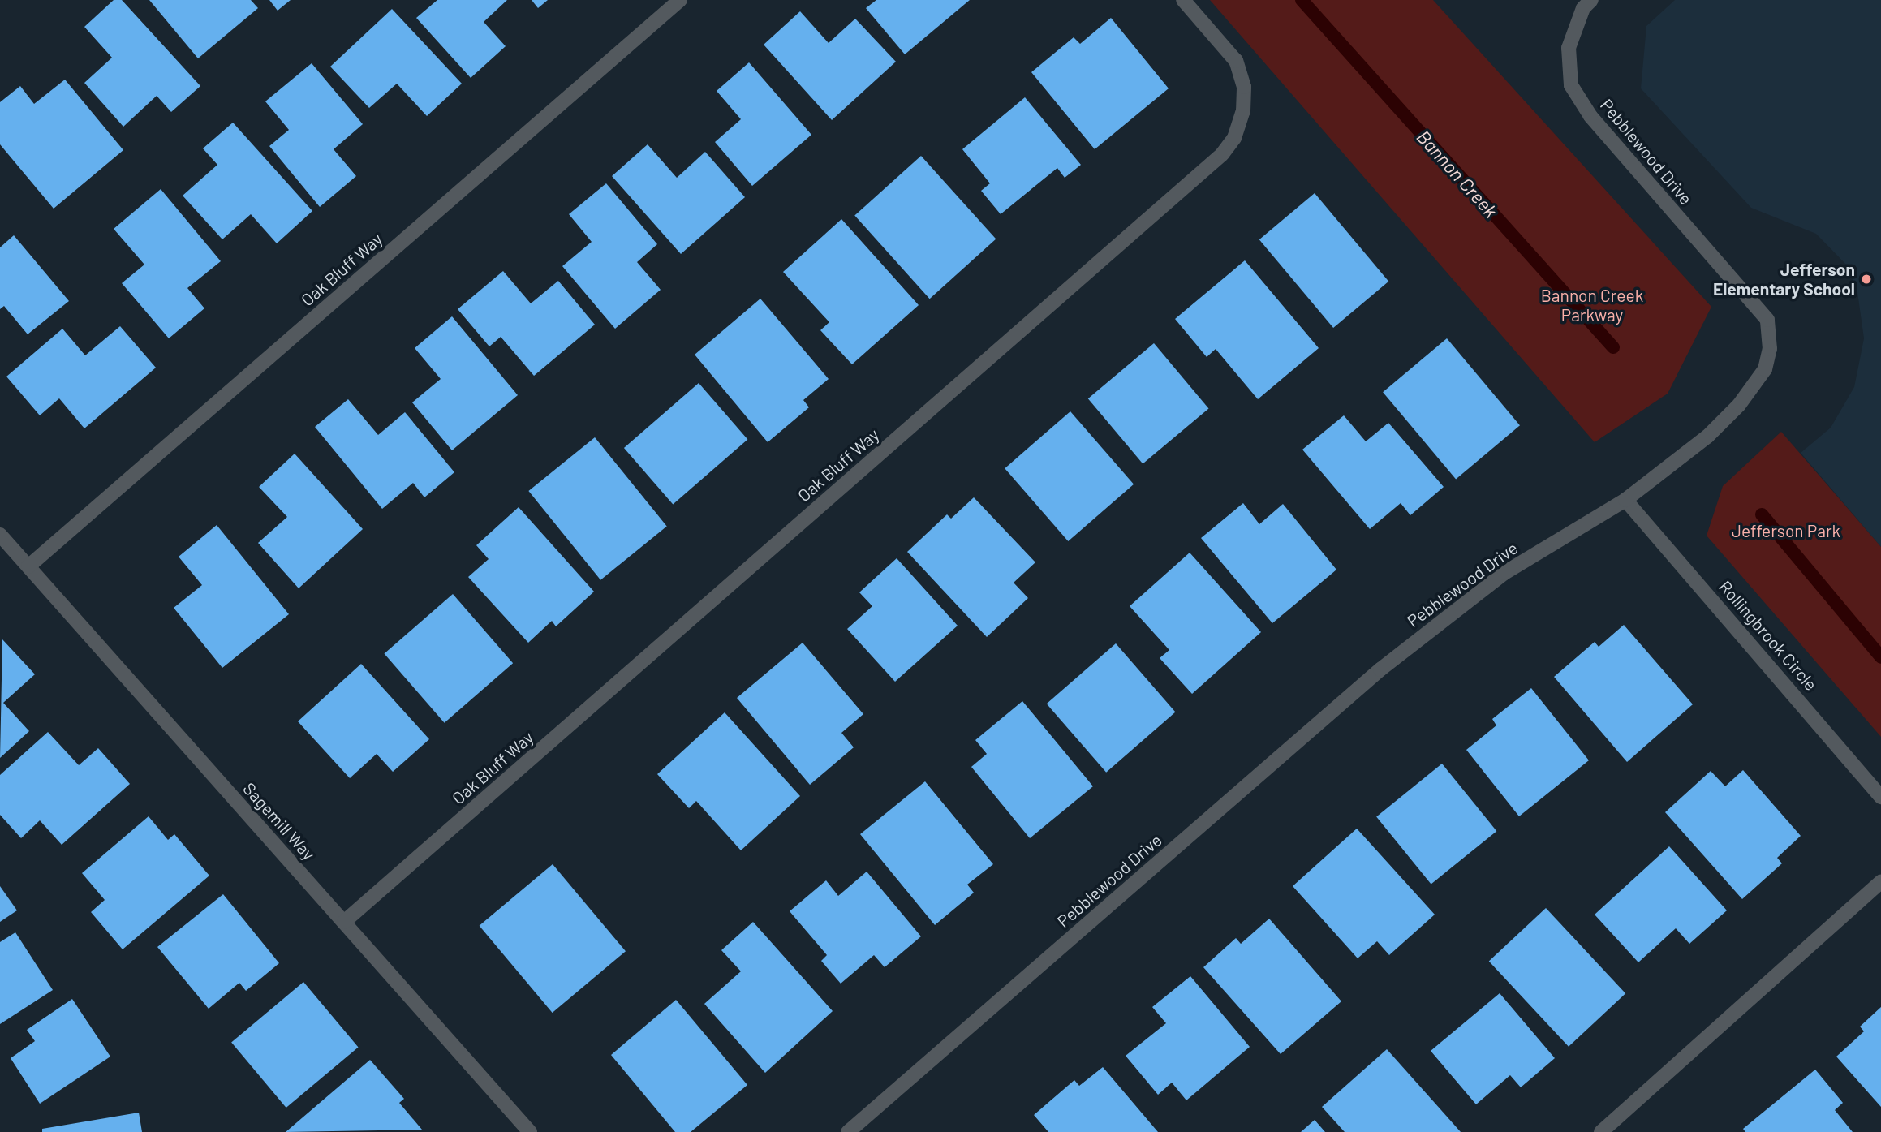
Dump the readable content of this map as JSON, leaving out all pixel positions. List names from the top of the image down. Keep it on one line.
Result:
{"streets":{"street":["Pebblewood Drive","Oak Bluff Way","Rollingbrook Circle","Sagemill Way"]},"crossings":[["Pebblewood Drive","Rollingbrook Circle"],["Oak Bluff Way","Sagemill Way"]],"water":["Bannon Creek"],"parks":["Bannon Creek Parkway","Jefferson Park"],"places":["Jefferson Elementary School"]}
